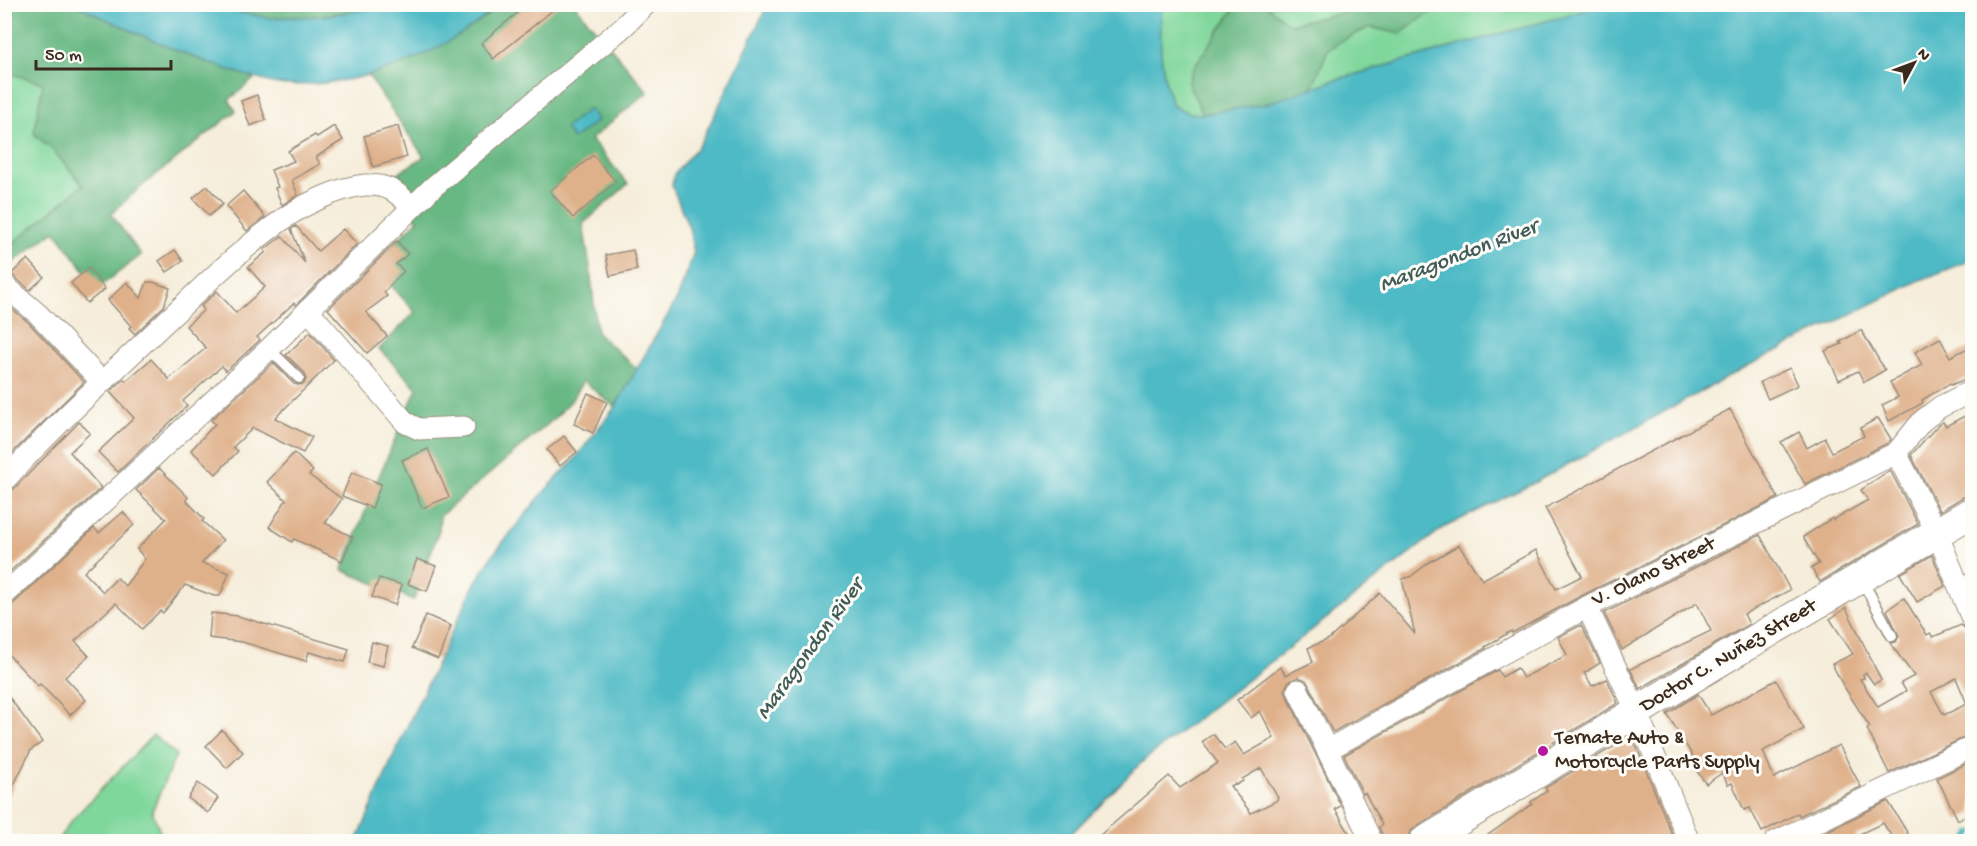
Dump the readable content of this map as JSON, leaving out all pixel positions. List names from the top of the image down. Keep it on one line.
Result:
{"streets":{"main road":["Doctor C. Nuñez Street"],"street":["V. Olano Street"]},"water":["Maragondon River"],"places":["Ternate Auto & Motorcycle Parts Supply"],"scale_bar":"50 m","north":"top right"}
